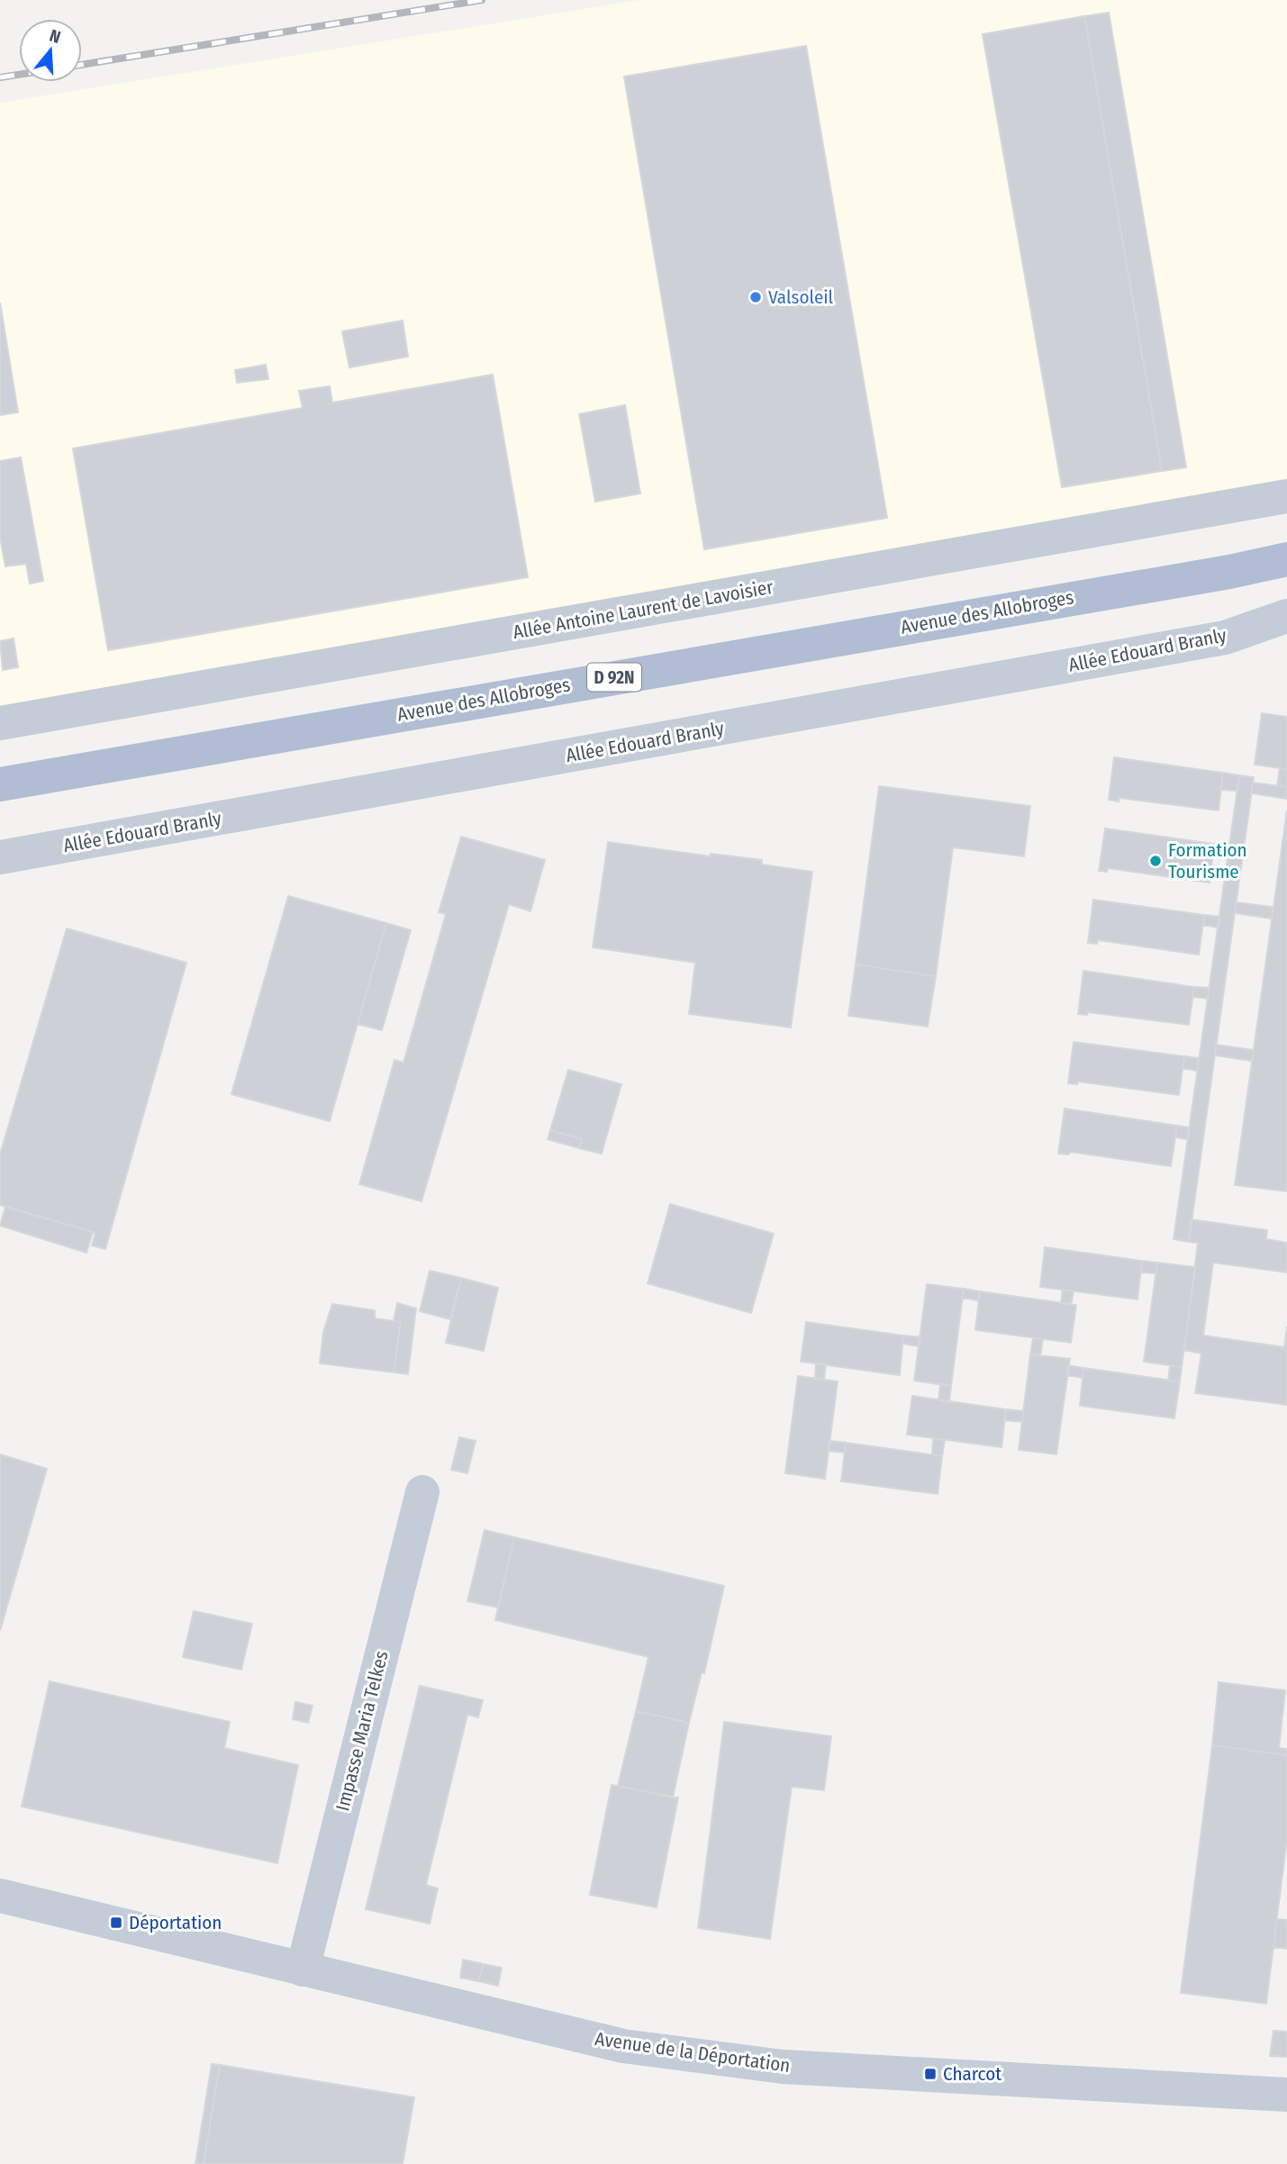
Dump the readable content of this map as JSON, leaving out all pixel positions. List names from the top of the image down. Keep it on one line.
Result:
{"streets":{"main road":["Avenue des Allobroges","D 92N"],"street":["Allée Antoine Laurent de Lavoisier","Allée Edouard Branly","Impasse Maria Telkes","Avenue de la Déportation"]},"crossings":[["Impasse Maria Telkes","Avenue de la Déportation"]],"places":{"other":["Valsoleil","Formation Tourisme"],"transit":["Déportation","Charcot"]},"north":"top"}
